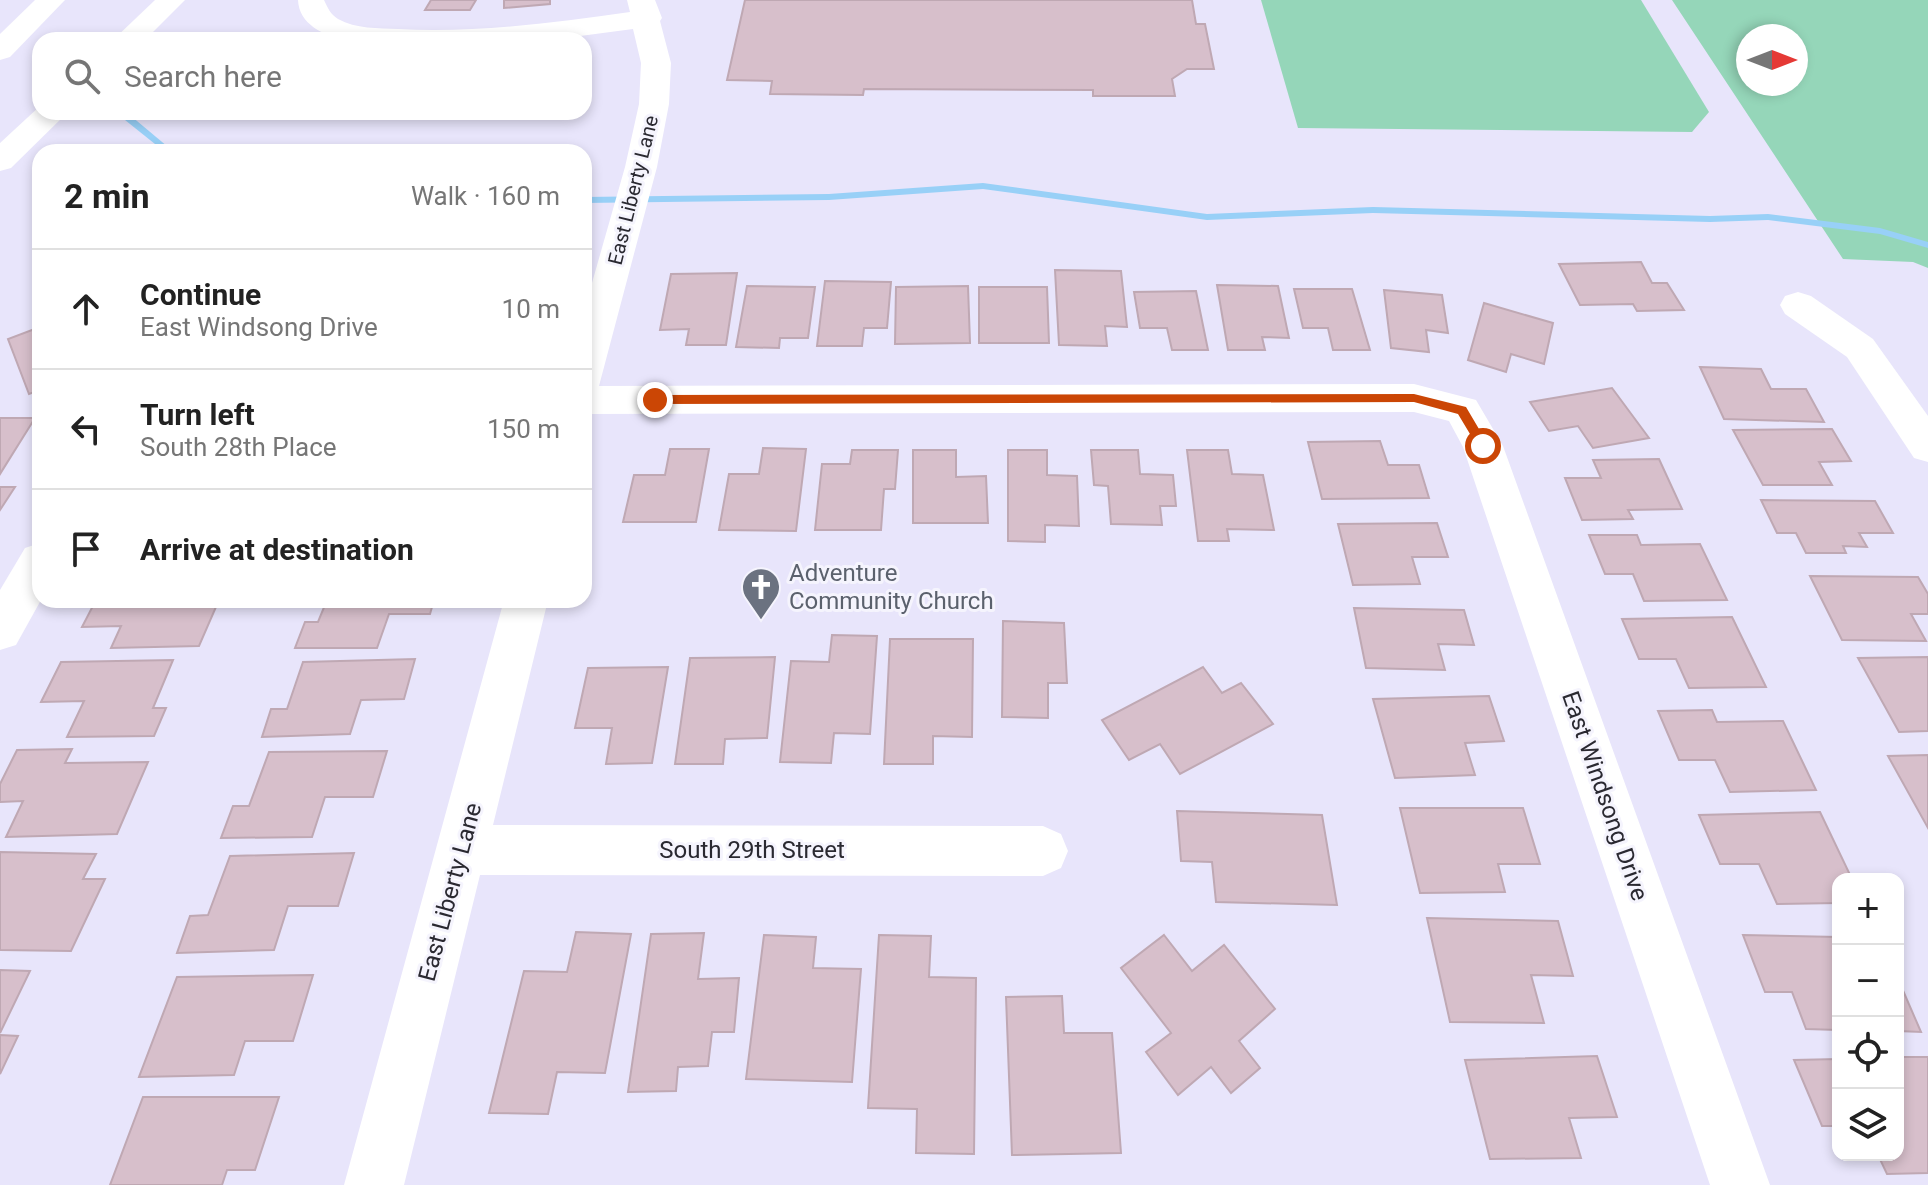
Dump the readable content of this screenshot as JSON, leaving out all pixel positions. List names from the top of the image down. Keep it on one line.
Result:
{"streets":{"main road":["East Liberty Lane","East Windsong Drive","South 29th Street"]},"crossings":[["East Liberty Lane","South 29th Street"]],"places":{"church":["Adventure Community Church"]},"north":"right","page":{"search":"Search here","heading":["2 min","Walk · 160 m"],"list":[["Continue","East Windsong Drive","10 m"],["Turn left","South 28th Place","150 m"],"Arrive at destination"],"map_buttons":["+","−"]}}
